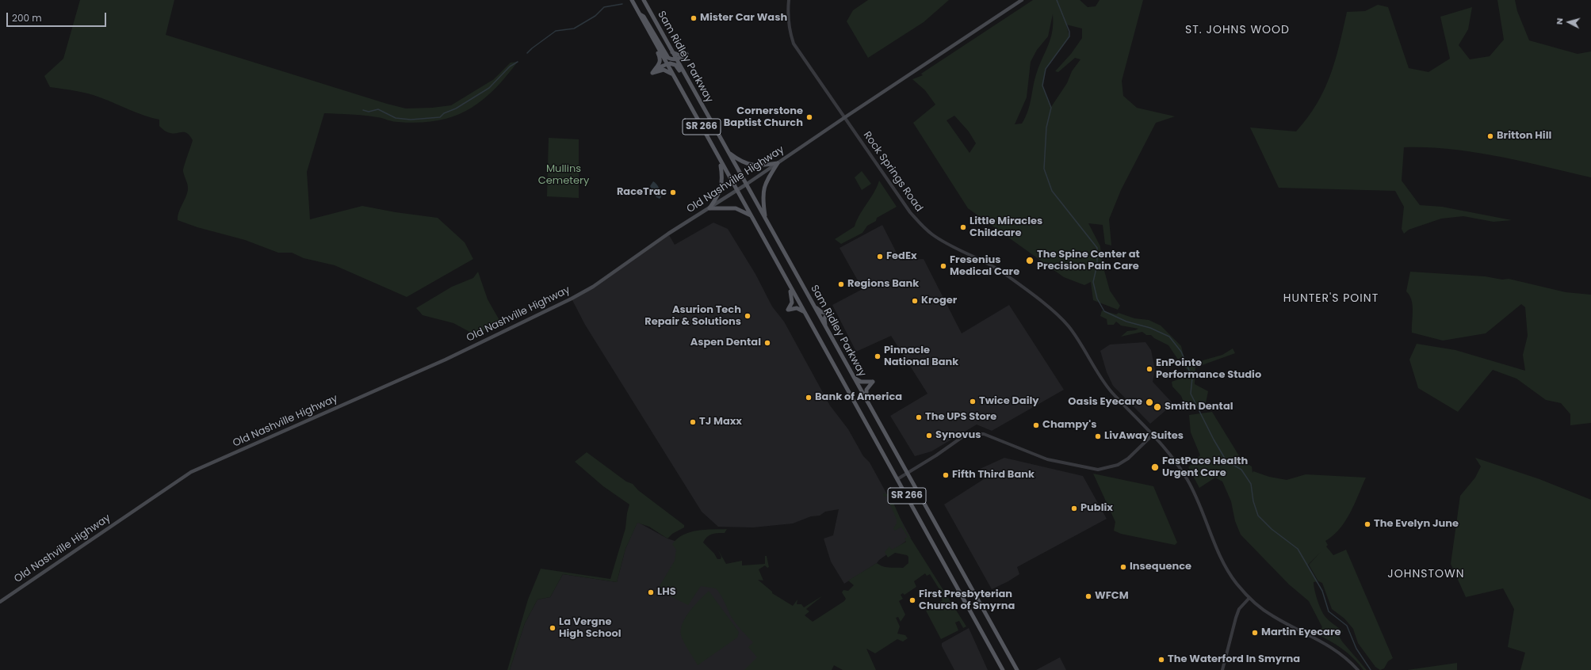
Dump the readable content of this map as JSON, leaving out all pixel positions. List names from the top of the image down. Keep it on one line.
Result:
{"streets":{"main road":["Sam Ridley Parkway","SR 266","Old Nashville Highway"],"street":["Rock Springs Road"]},"crossings":[["Sam Ridley Parkway","Old Nashville Highway"],["Rock Springs Road","Old Nashville Highway"]],"districts":["ST. JOHNS WOOD","HUNTER'S POINT","JOHNSTOWN"],"parks":["Mullins Cemetery"],"places":["Mister Car Wash","Cornerstone Baptist Church","Britton Hill","RaceTrac","Little Miracles Childcare","FedEx","The Spine Center at Precision Pain Care","Fresenius Medical Care","Regions Bank","Kroger","Asurion Tech Repair & Solutions","Aspen Dental","Pinnacle National Bank","EnPointe Performance Studio","Bank of America","Twice Daily","Oasis Eyecare","Smith Dental","The UPS Store","TJ Maxx","Champy's","Synovus","LivAway Suites","FastPace Health Urgent Care","Fifth Third Bank","Publix","The Evelyn June","Insequence","LHS","WFCM","First Presbyterian Church of Smyrna","La Vergne High School","Martin Eyecare","The Waterford In Smyrna"],"scale_bar":"200 m","north":"left"}
